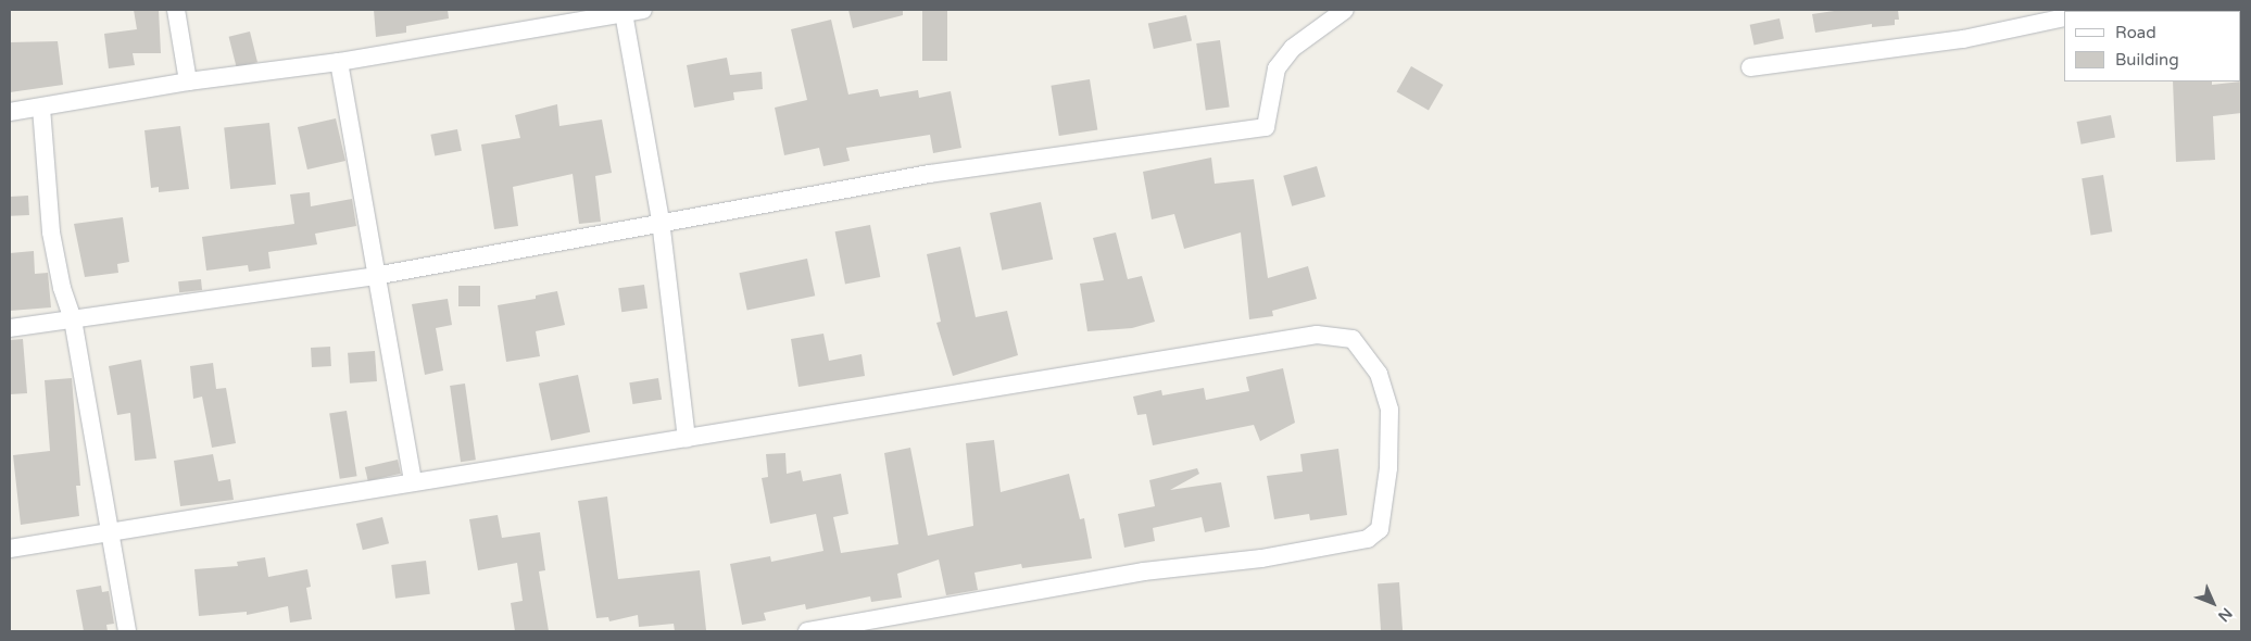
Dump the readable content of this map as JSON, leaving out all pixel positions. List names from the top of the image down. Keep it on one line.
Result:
{"legend":["Road","Building"],"north":"bottom right"}
